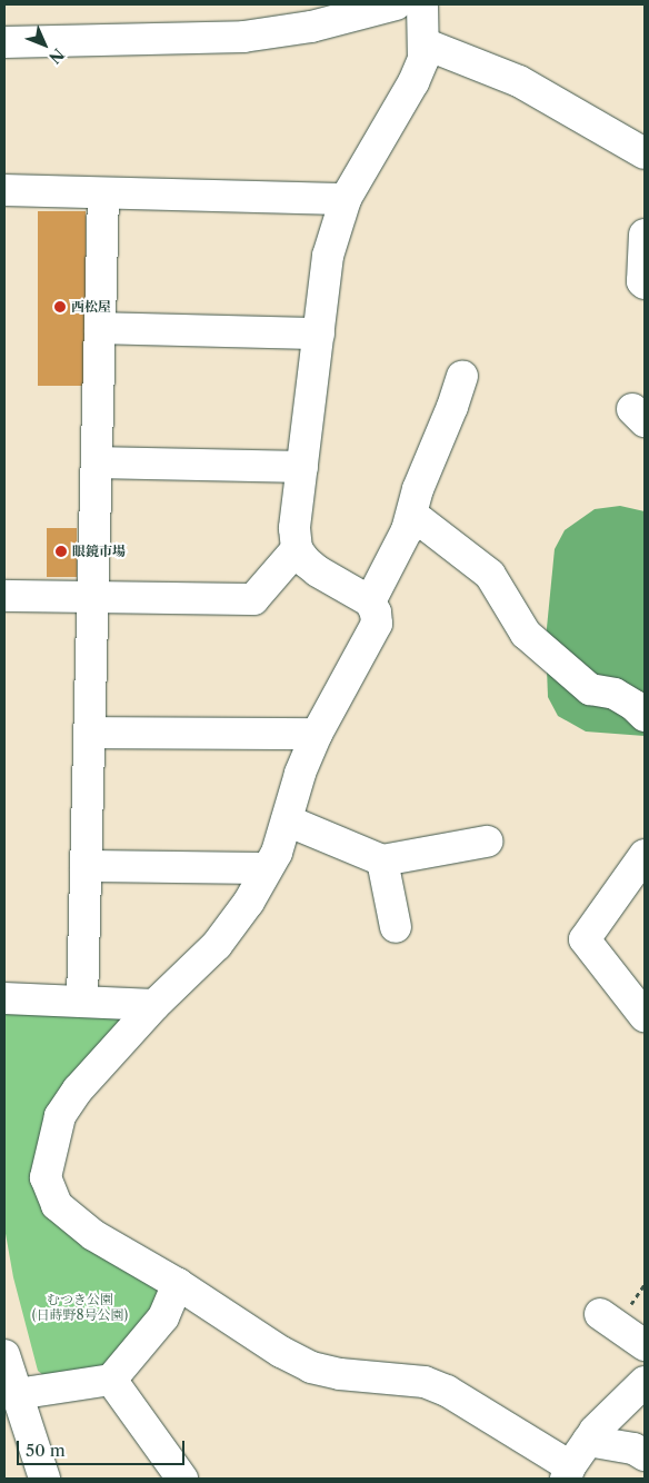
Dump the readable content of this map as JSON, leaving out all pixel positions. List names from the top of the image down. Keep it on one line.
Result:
{"parks":["むつき公園 (日蒔野8号公園)"],"places":["西松屋","眼鏡市場"],"scale_bar":"50 m","north":"bottom right"}
